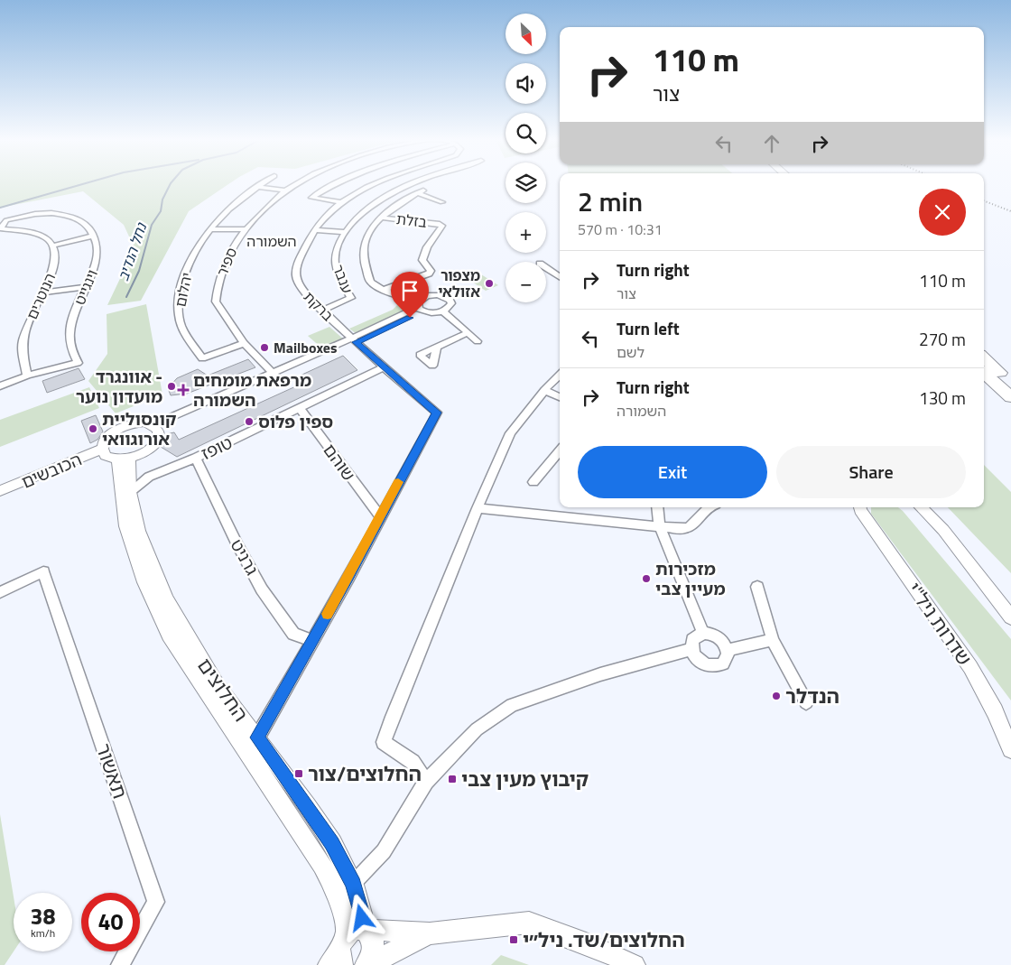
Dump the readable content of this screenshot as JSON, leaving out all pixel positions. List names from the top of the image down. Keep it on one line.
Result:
{"streets":{"street":["בזלת","ספיר","ענבר","וינגייט","יהלום","הנוטרים","ברקת","טופז","שוהם","הכובשים","גרניט","שדרות ניל\"י","החלוצים","תאשור"]},"crossings":[["ספיר","יהלום"],["ענבר","ברקת"],["וינגייט","הנוטרים"],["ברקת","טופז"],["ברקת","שוהם"],["טופז","שוהם"],["טופז","גרניט"],["טופז","החלוצים"]],"districts":["השמורה"],"water":["נחל הנדיב"],"places":{"other":["מצפור אזולאי","Mailboxes","אוונגרד - מועדון נוער","ספין פלוס","קונסוליית אורוגוואי","מזכירות מעיין צבי","הנדלר"],"health":["מרפאת מומחים השמורה"],"transit":["החלוצים/צור","קיבוץ מעין צבי","החלוצים/שד. ניל״י"]},"north":"bottom right","page":{"map_buttons":["+","−"],"turn":["110 m","צור"],"heading":["2 min","570 m · 10:31"],"list":[{"name":"Turn right","note":"צור","value":"110 m"},{"name":"Turn left","note":"לשם","value":"270 m"},{"name":"Turn right","note":"השמורה","value":"130 m"}],"buttons":["Exit","Share"],"speed":"38 km/h","limit":"40"}}
